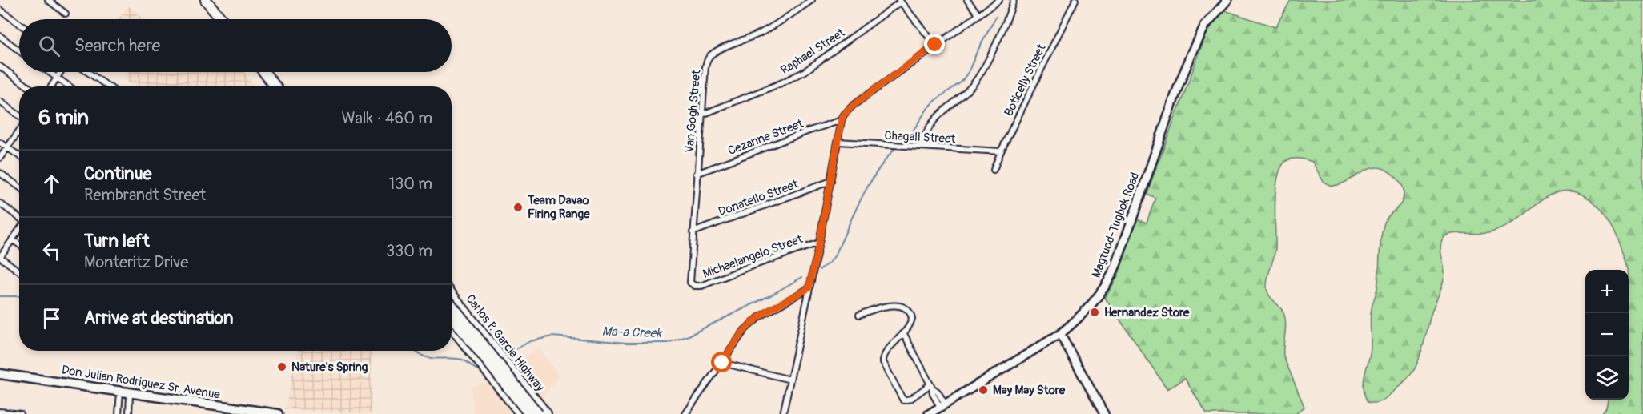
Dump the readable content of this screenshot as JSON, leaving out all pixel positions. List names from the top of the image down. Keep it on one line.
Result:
{"streets":{"highway":["Carlos P. Garcia Highway"],"main road":["Magtuod-Tugbok Road","Don Julian Rodriguez Sr. Avenue"],"street":["Raphael Street","Boticelly Street","Van Gogh Street","Cezanne Street","Chagall Street","Donatello Street","Michaelangelo Street"]},"crossings":[["Raphael Street","Van Gogh Street"],["Boticelly Street","Chagall Street"],["Van Gogh Street","Cezanne Street"],["Van Gogh Street","Donatello Street"],["Van Gogh Street","Michaelangelo Street"]],"water":["Ma-a Creek"],"places":["Team Davao Firing Range","Hernandez Store","Nature's Spring","May May Store"],"page":{"search":"Search here","heading":["6 min","Walk · 460 m"],"list":[["Continue","Rembrandt Street","130 m"],["Turn left","Monteritz Drive","330 m"],"Arrive at destination"],"map_buttons":["+","−"]}}
